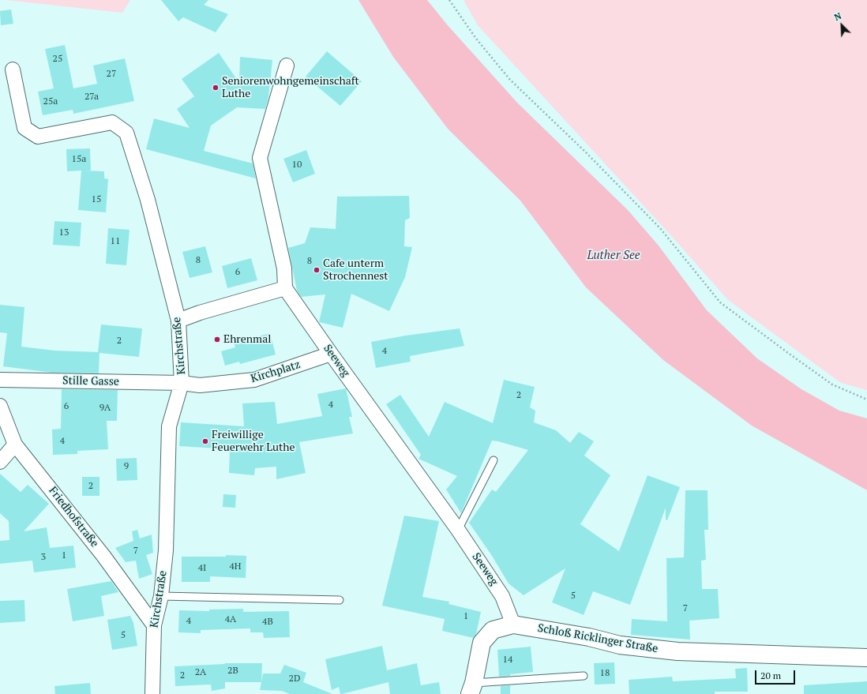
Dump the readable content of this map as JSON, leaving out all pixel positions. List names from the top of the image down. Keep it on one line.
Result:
{"streets":{"street":["Kirchstraße","Seeweg","Kirchplatz","Stille Gasse","Friedhofstraße","Schloß Ricklinger Straße"]},"crossings":[["Kirchstraße","Kirchplatz"],["Kirchstraße","Stille Gasse"],["Kirchstraße","Friedhofstraße"],["Seeweg","Kirchplatz"],["Seeweg","Schloß Ricklinger Straße"],["Kirchplatz","Stille Gasse"]],"water":["Luther See"],"places":["Seniorenwohngemeinschaft Luthe","Cafe unterm Strochennest","Ehrenmal","Freiwillige Feuerwehr Luthe"],"house_numbers":["25","27","27a","25a","15a","10","15","13","11","8","8","6","2","4","2","4","6","9A","4","9","2","7","1","3","4H","4I","5","7","1","4A","4","4B","5","14","2B","2A","18","2","2D"],"scale_bar":"20 m","north":"top left"}
